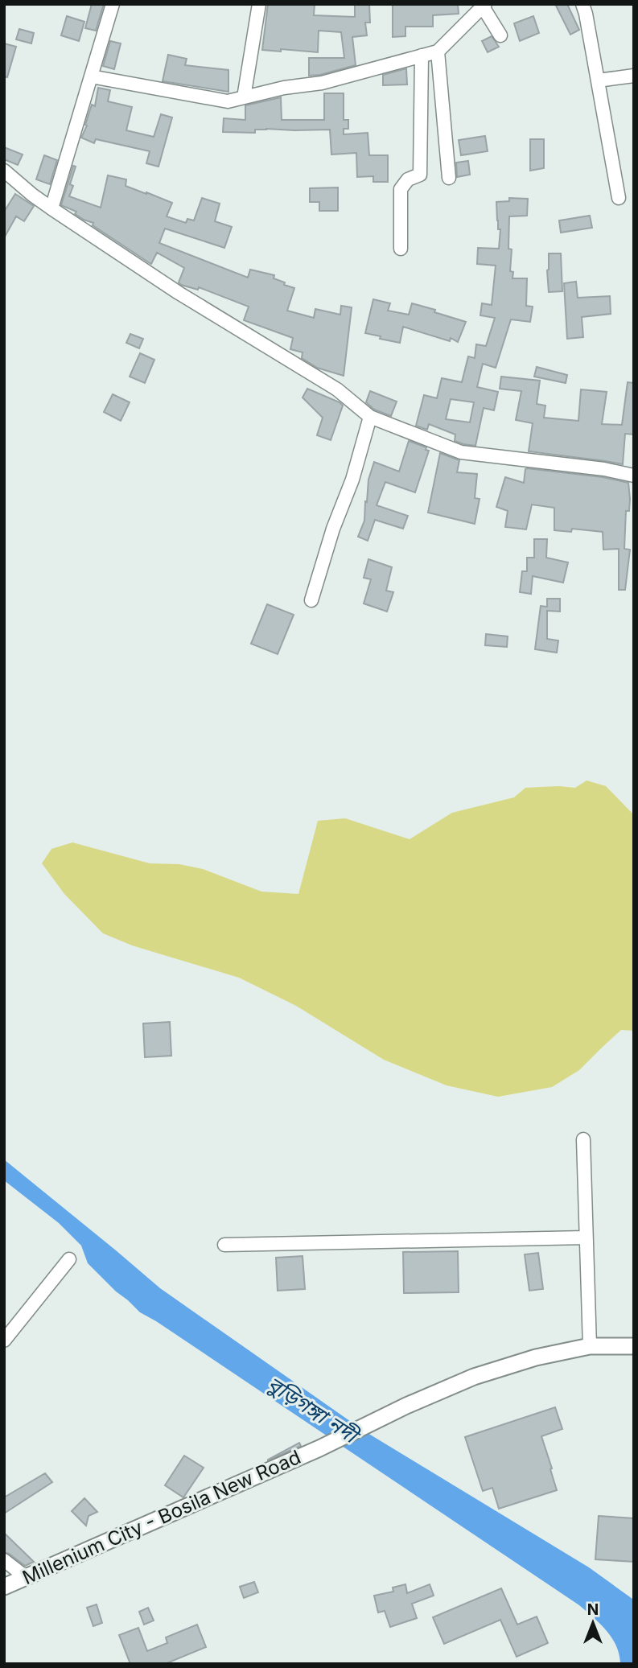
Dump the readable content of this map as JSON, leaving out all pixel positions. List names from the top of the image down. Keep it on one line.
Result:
{"streets":{"street":["Millenium City - Bosila New Road"]},"water":["বুড়িগঙ্গা নদী"],"north":"top"}
